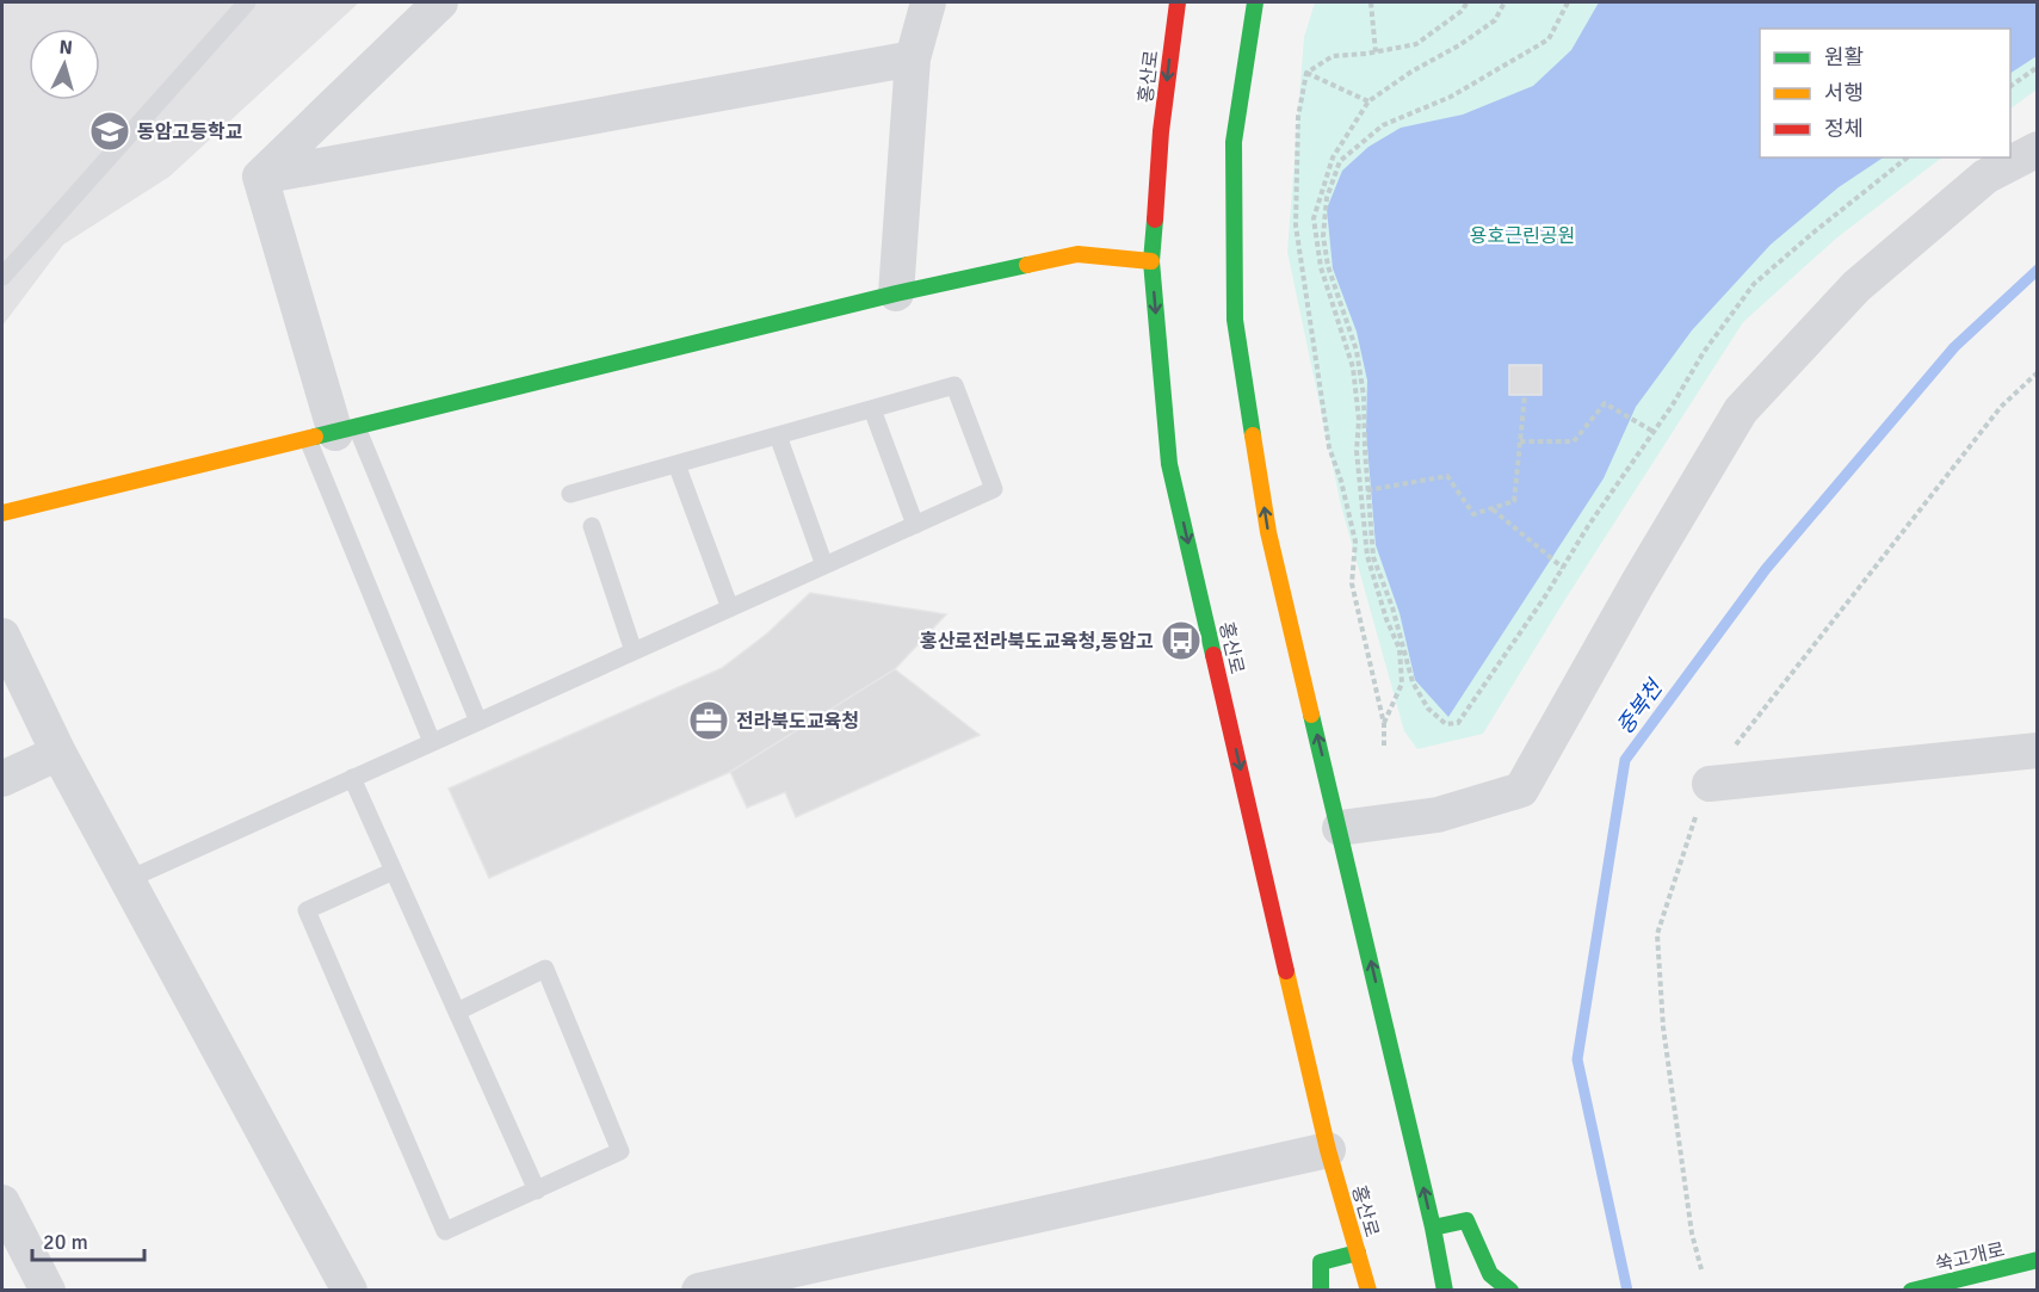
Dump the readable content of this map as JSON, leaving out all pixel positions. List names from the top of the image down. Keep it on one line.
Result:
{"streets":{"street":["홍산로","쑥고개로"]},"water":["중복천"],"parks":["용호근린공원"],"places":{"school or university":["동암고등학교"],"bus stop":["홍산로전라북도교육청,동암고"],"office":["전라북도교육청"]},"legend":["원활","서행","정체"],"scale_bar":"20 m","north":"top"}
